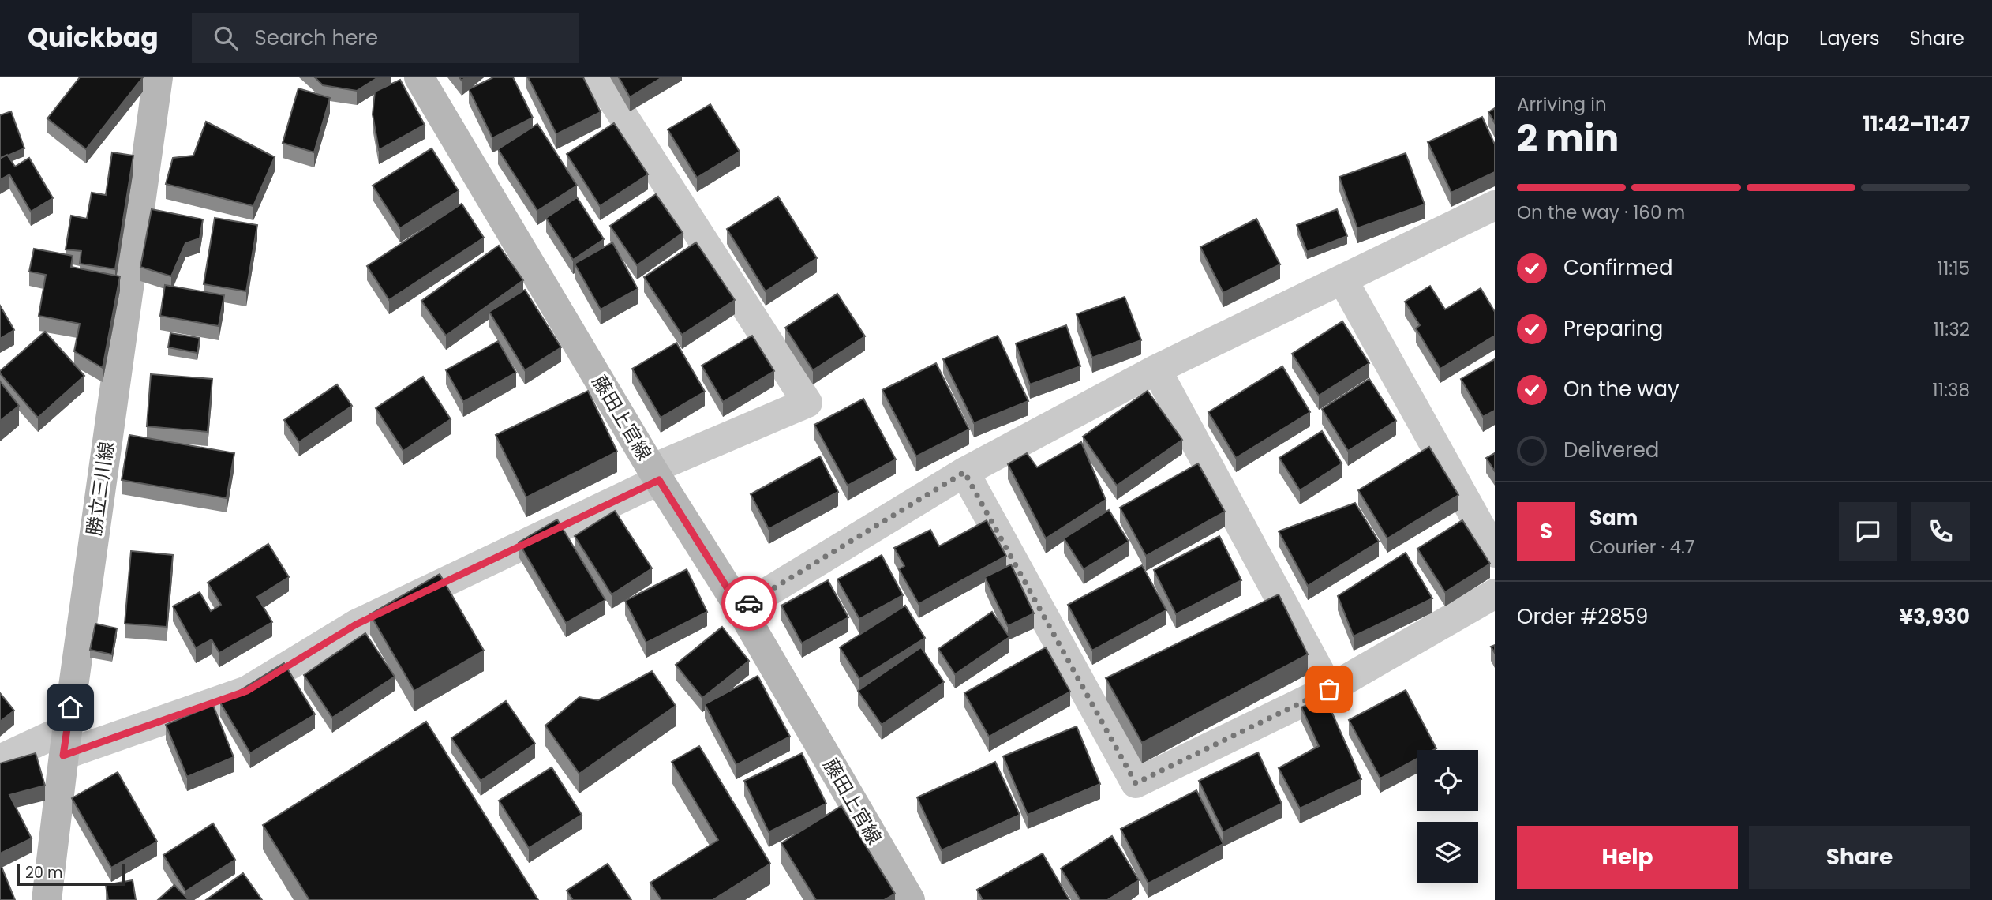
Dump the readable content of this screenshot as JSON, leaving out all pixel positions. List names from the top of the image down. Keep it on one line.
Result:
{"streets":{"main road":["藤田上官線","勝立三川線"]},"scale_bar":"20 m","page":{"header":"Quickbag","search":"Search here","nav":["Map","Layers","Share"],"heading":["2 min","Arriving in","11:42–11:47"],"panel":["Sam","Courier · 4.7","Order #2859","¥3,930"],"bar":"On the way · 160 m","list":[["Confirmed","11:15"],["Preparing","11:32"],["On the way","11:38"],"Delivered"],"round":"S","buttons":["Help","Share"],"scale":"20 m"}}
